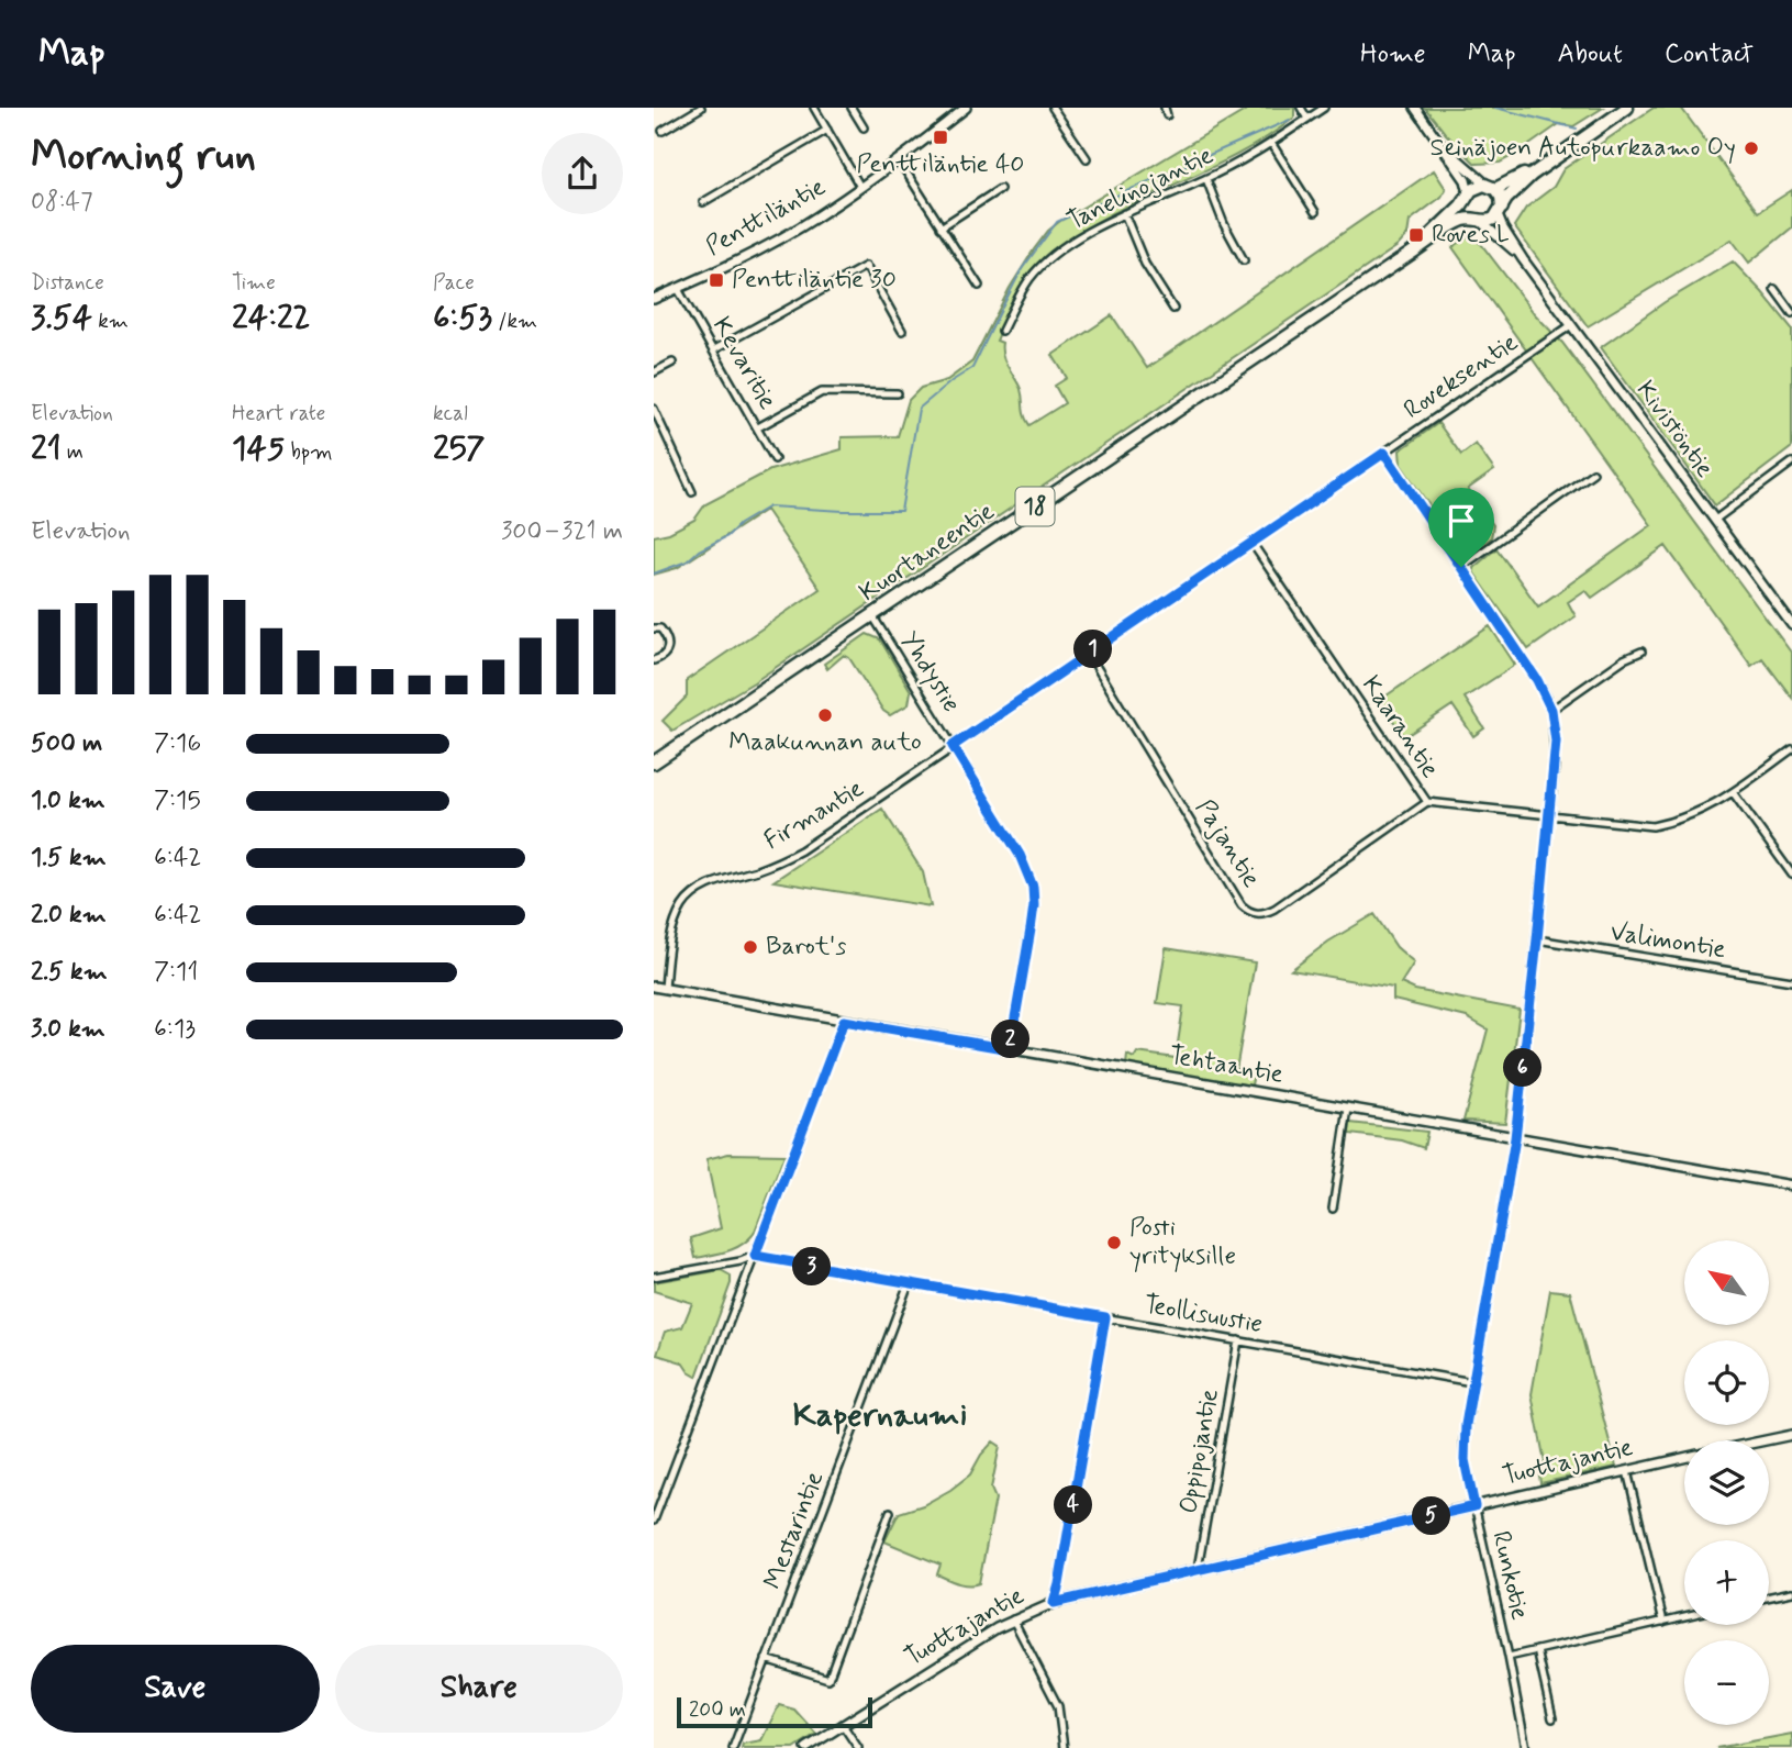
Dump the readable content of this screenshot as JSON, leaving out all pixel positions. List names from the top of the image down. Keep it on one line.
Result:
{"streets":{"highway":["18","Kuortaneentie"],"street":["Tanelinojantie","Penttiläntie","Kevaritie","Roveksentie","Kivistöntie","Yhdystie","Kaarantie","Firmantie","Pajantie","Valimontie","Tehtaantie","Teollisuustie","Oppipojantie","Tuottajantie","Mestarintie","Runkotie"]},"crossings":[["Penttiläntie","Kevaritie"],["Roveksentie","Kivistöntie"],["Roveksentie","Yhdystie"],["Roveksentie","Kaarantie"],["Roveksentie","Firmantie"],["Roveksentie","Pajantie"],["Roveksentie","Runkotie"],["Kivistöntie","18"],["Kivistöntie","Kuortaneentie"],["18","Kuortaneentie"],["Kuortaneentie","Yhdystie"],["Yhdystie","Firmantie"],["Yhdystie","Tehtaantie"],["Kaarantie","Pajantie"],["Kaarantie","Runkotie"],["Firmantie","Tehtaantie"],["Valimontie","Runkotie"],["Tehtaantie","Runkotie"],["Teollisuustie","Oppipojantie"],["Teollisuustie","Mestarintie"],["Teollisuustie","Runkotie"],["Oppipojantie","Tuottajantie"],["Tuottajantie","Runkotie"]],"districts":["Kapernaumi"],"places":{"transit":["Penttiläntie 40","Roves L","Penttiläntie 30"],"other":["Seinäjoen Autopurkaamo Oy","Maakunnan auto","Barot's","Posti yrityksille"]},"scale_bar":"200 m","north":"top left","page":{"header":"Map","nav":["Home","Map","About","Contact"],"heading":["Morning run","08:47"],"stats":[["Distance","3.54 km"],["Time","24:22"],["Pace","6:53 /km"],["Elevation","21 m"],["Heart rate","145 bpm"],["kcal","257"]],"chart":["Elevation","300–321 m"],"pins":["1","2","6","3","4","5"],"list":[{"name":"500 m","note":"7:16"},{"name":"1.0 km","note":"7:15"},{"name":"1.5 km","note":"6:42"},{"name":"2.0 km","note":"6:42"},{"name":"2.5 km","note":"7:11"},{"name":"3.0 km","note":"6:13"}],"map_buttons":["+","−"],"buttons":["Save","Share"],"scale":"200 m"}}
